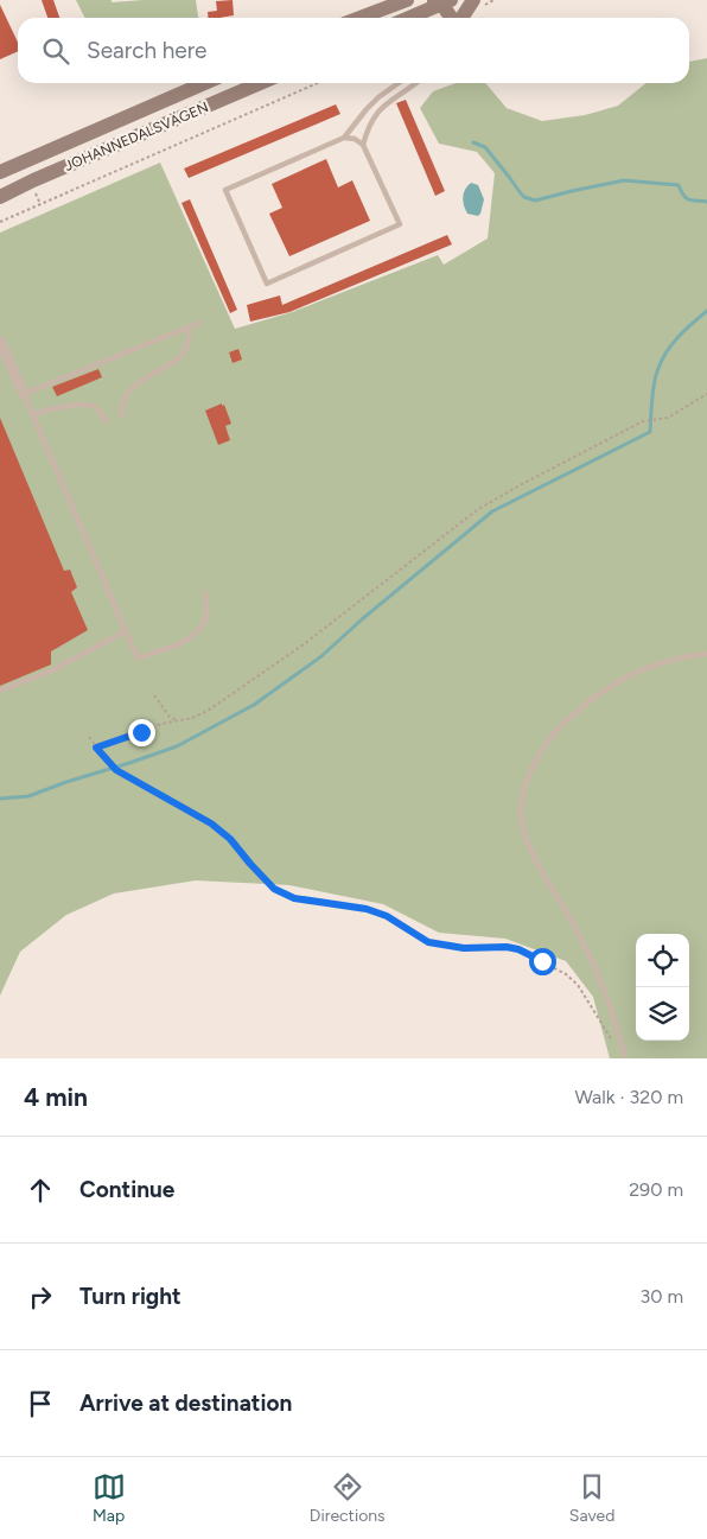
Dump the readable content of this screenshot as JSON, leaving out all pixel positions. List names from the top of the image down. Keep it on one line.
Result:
{"streets":{"main road":["JOHANNEDALSVÄGEN"]},"page":{"search":"Search here","heading":["4 min","Walk · 320 m"],"list":[["Continue","290 m"],["Turn right","30 m"],"Arrive at destination"],"nav":["Map","Directions","Saved"]}}
